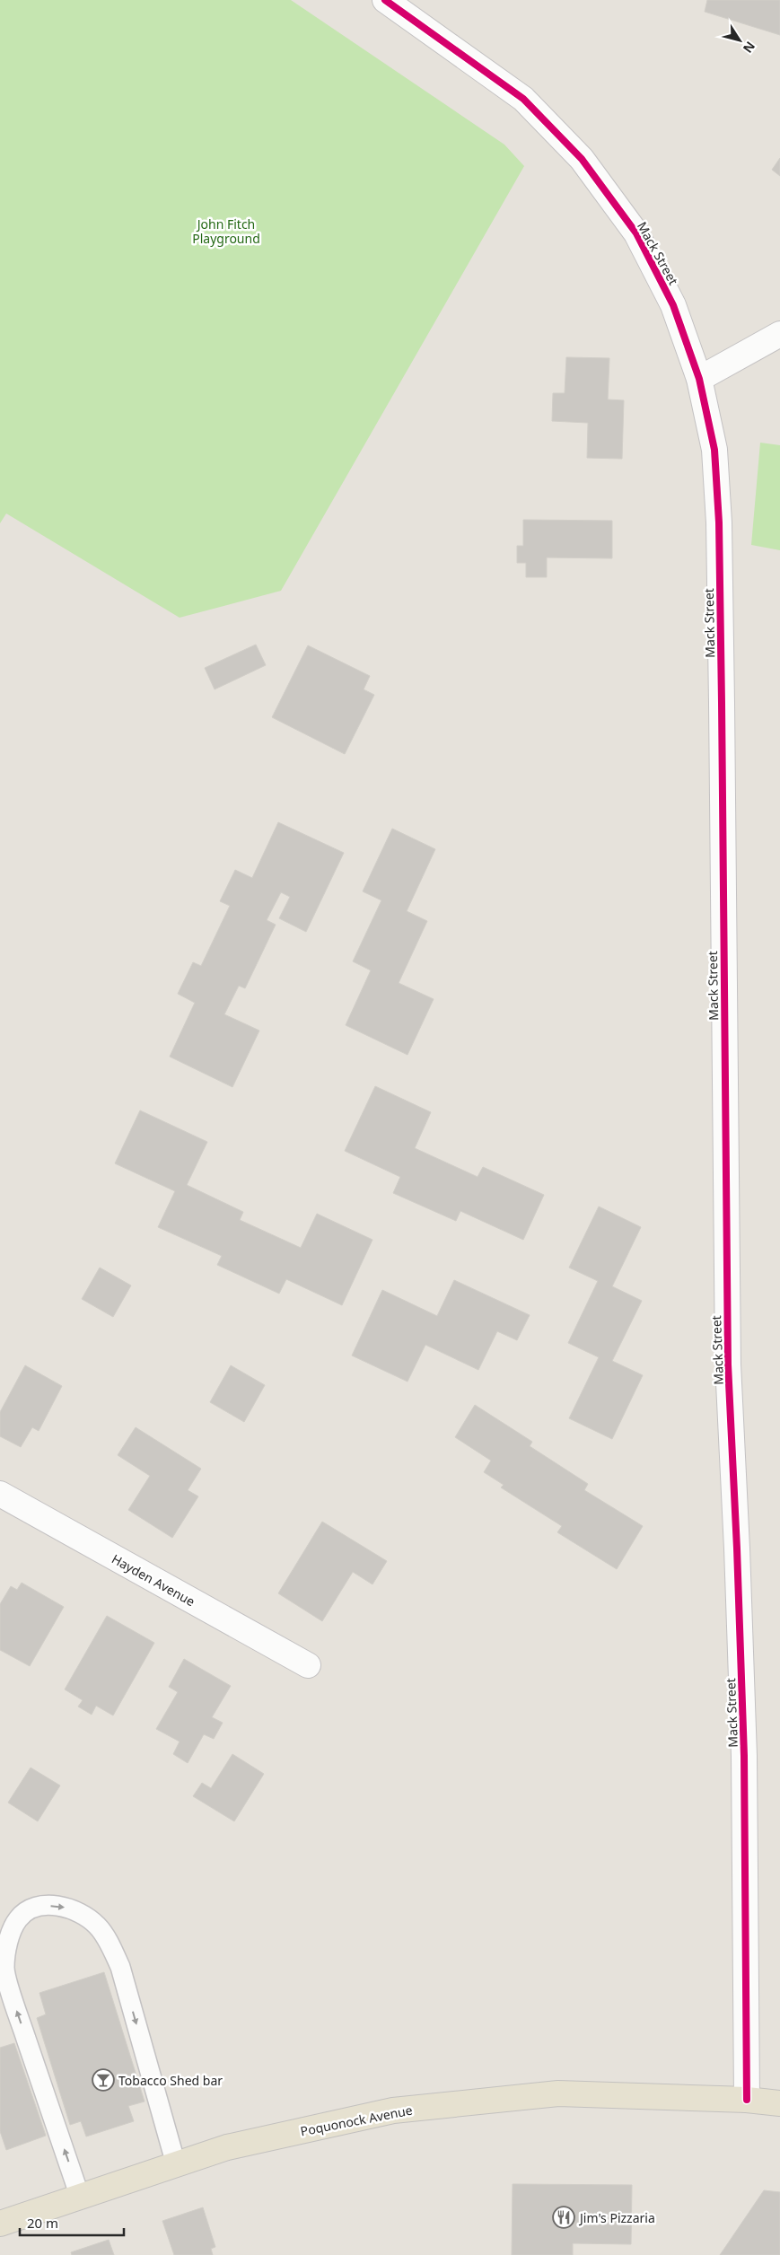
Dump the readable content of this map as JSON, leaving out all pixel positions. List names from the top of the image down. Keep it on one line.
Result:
{"streets":{"main road":["Poquonock Avenue"],"street":["Mack Street","Hayden Avenue"]},"crossings":[["Mack Street","Poquonock Avenue"]],"parks":["John Fitch Playground"],"places":{"bar":["Tobacco Shed bar"],"restaurant":["Jim's Pizzaria"]},"scale_bar":"20 m","north":"bottom right"}
